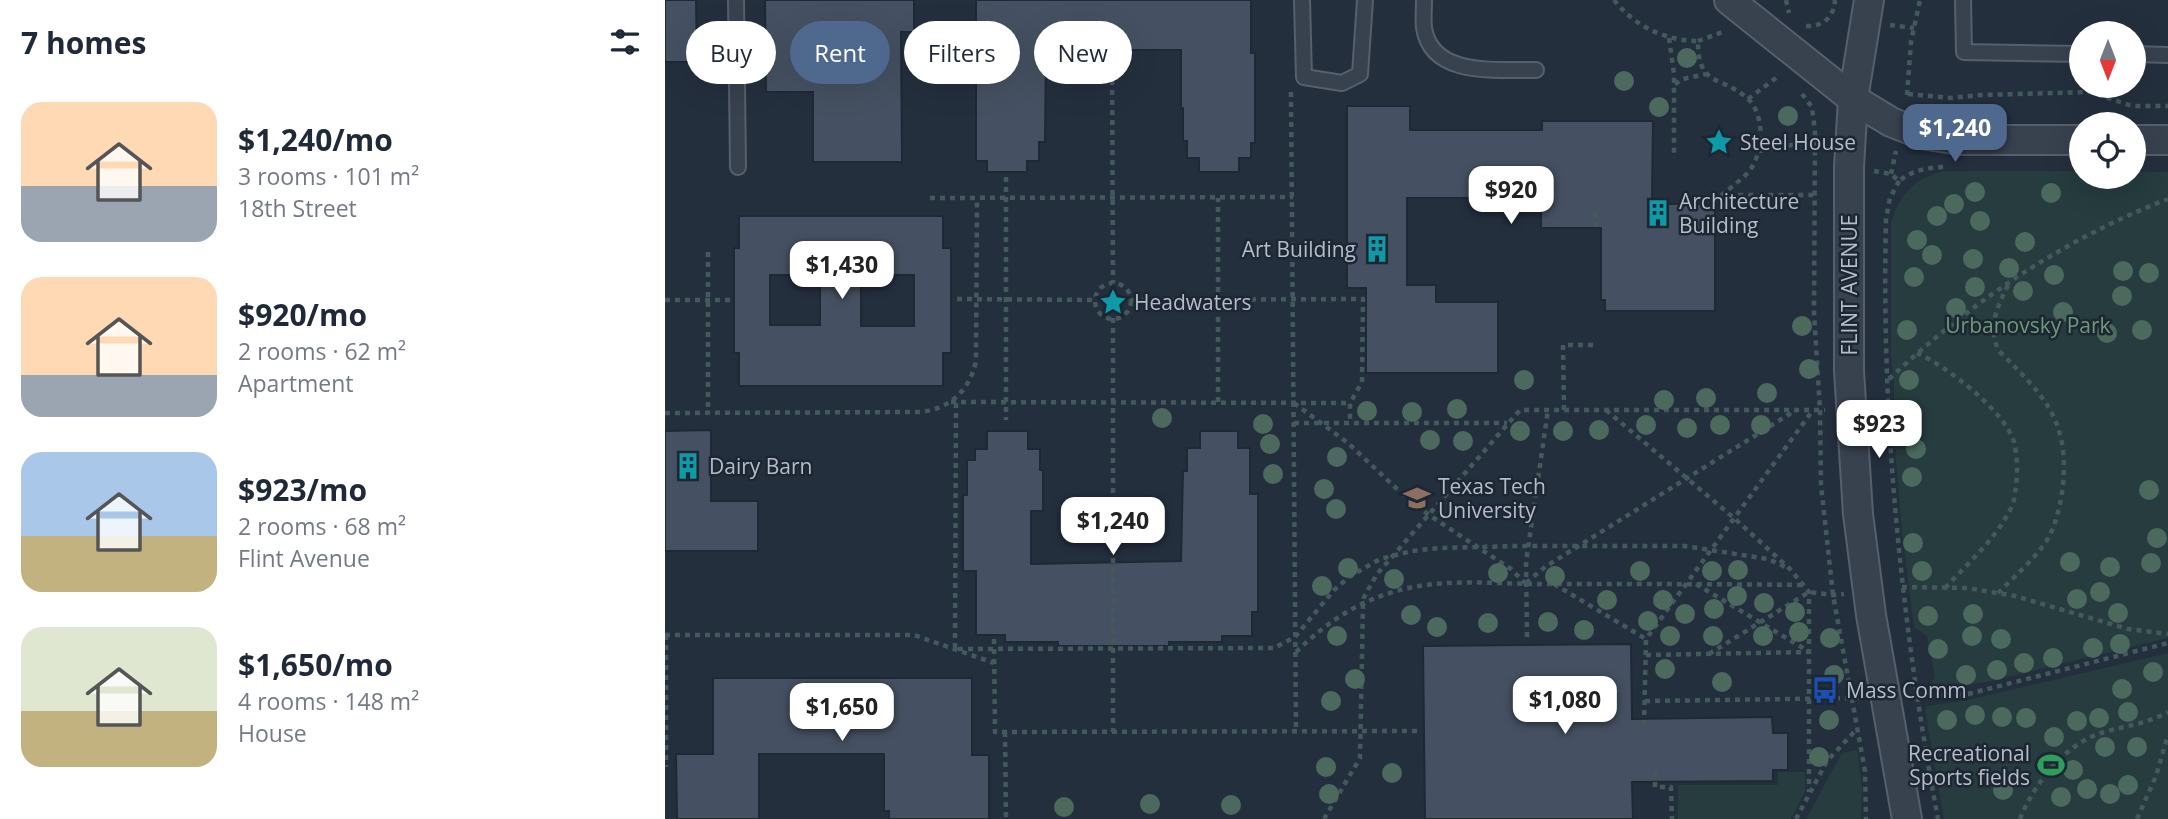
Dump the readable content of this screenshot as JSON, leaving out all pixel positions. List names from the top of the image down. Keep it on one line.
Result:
{"streets":{"street":["FLINT AVENUE"]},"parks":["Urbanovsky Park"],"places":{"place":["Steel House","Headwaters"],"building":["Architecture Building","Art Building","Dairy Barn"],"school or university":["Texas Tech University"],"bus stop":["Mass Comm"],"sports":["Recreational Sports fields"]},"north":"bottom","page":{"heading":"7 homes","chip":["Buy","Rent","Filters","New"],"list":[{"name":"$1,240/mo","note":"3 rooms · 101 m² · 18th Street"},{"name":"$920/mo","note":"2 rooms · 62 m² · Apartment"},{"name":"$923/mo","note":"2 rooms · 68 m² · Flint Avenue"},{"name":"$1,650/mo","note":"4 rooms · 148 m² · House"}],"price":["$1,240","$920","$1,430","$923","$1,240","$1,080","$1,650"]}}
